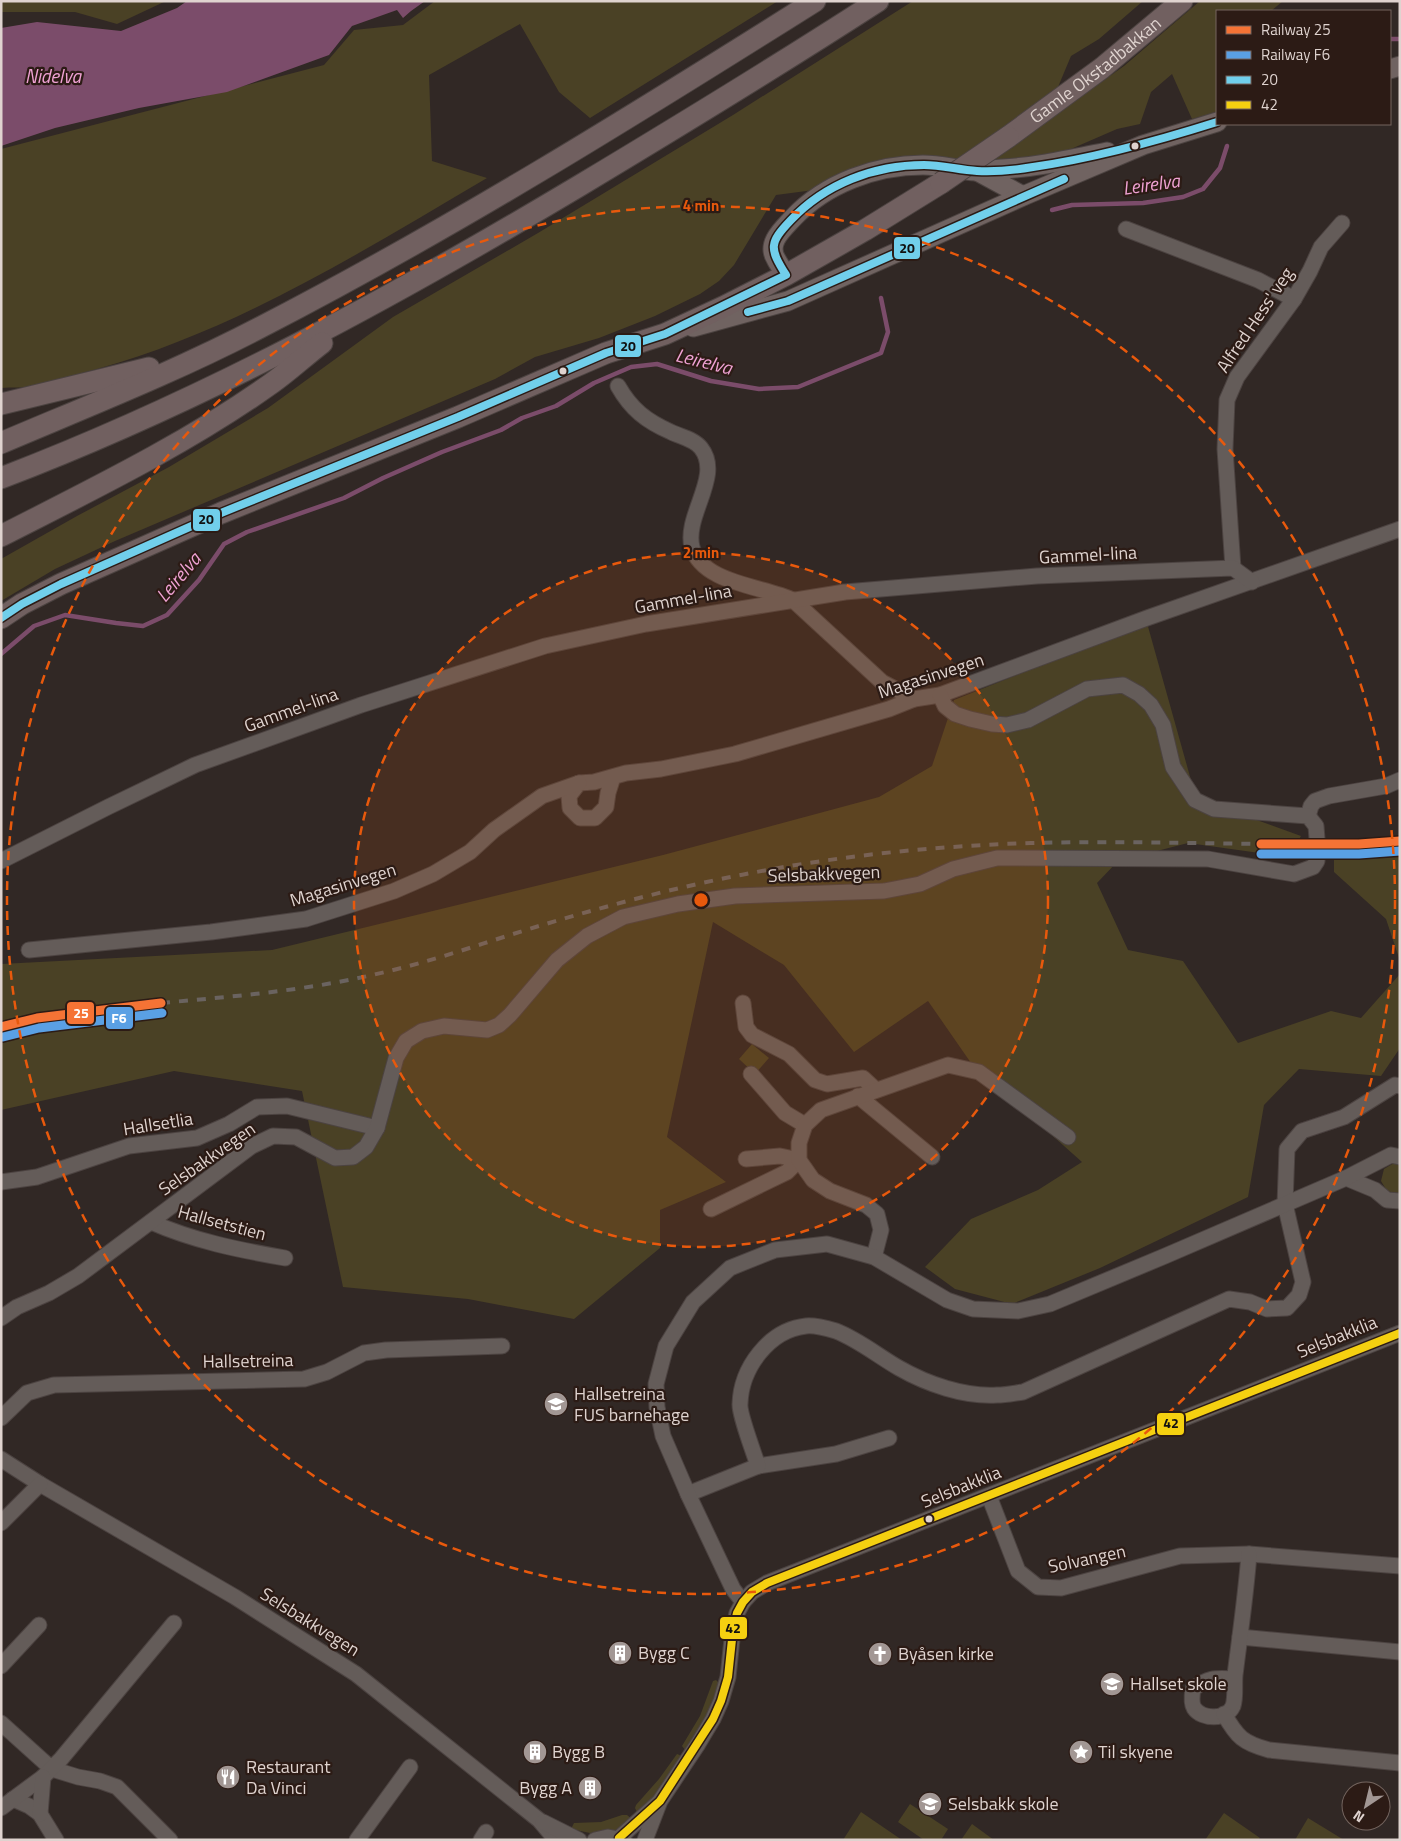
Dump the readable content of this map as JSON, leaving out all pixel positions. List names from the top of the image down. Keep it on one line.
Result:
{"streets":{"highway":["Gamle Okstadbakkan"],"street":["Alfred Hess' veg","Gammel-lina","Magasinvegen","Selsbakkvegen","Hallsetlia","Hallsetstien","Selsbakklia","Hallsetreina","Solvangen"]},"crossings":[["Alfred Hess' veg","Gammel-lina"],["Selsbakkvegen","Hallsetlia"],["Selsbakkvegen","Hallsetstien"],["Selsbakklia","Solvangen"]],"water":["Nidelva","Leirelva"],"places":{"school or university":["Hallsetreina FUS barnehage","Hallset skole","Selsbakk skole"],"building":["Bygg C","Bygg B","Bygg A"],"church":["Byåsen kirke"],"place":["Til skyene"],"restaurant":["Restaurant Da Vinci"]},"lines":["transit line 20","rail line 25","rail line F6","transit line 42"],"legend":["Railway 25","Railway F6","20","42"],"north":"bottom left","rings":["4 min","2 min"]}
